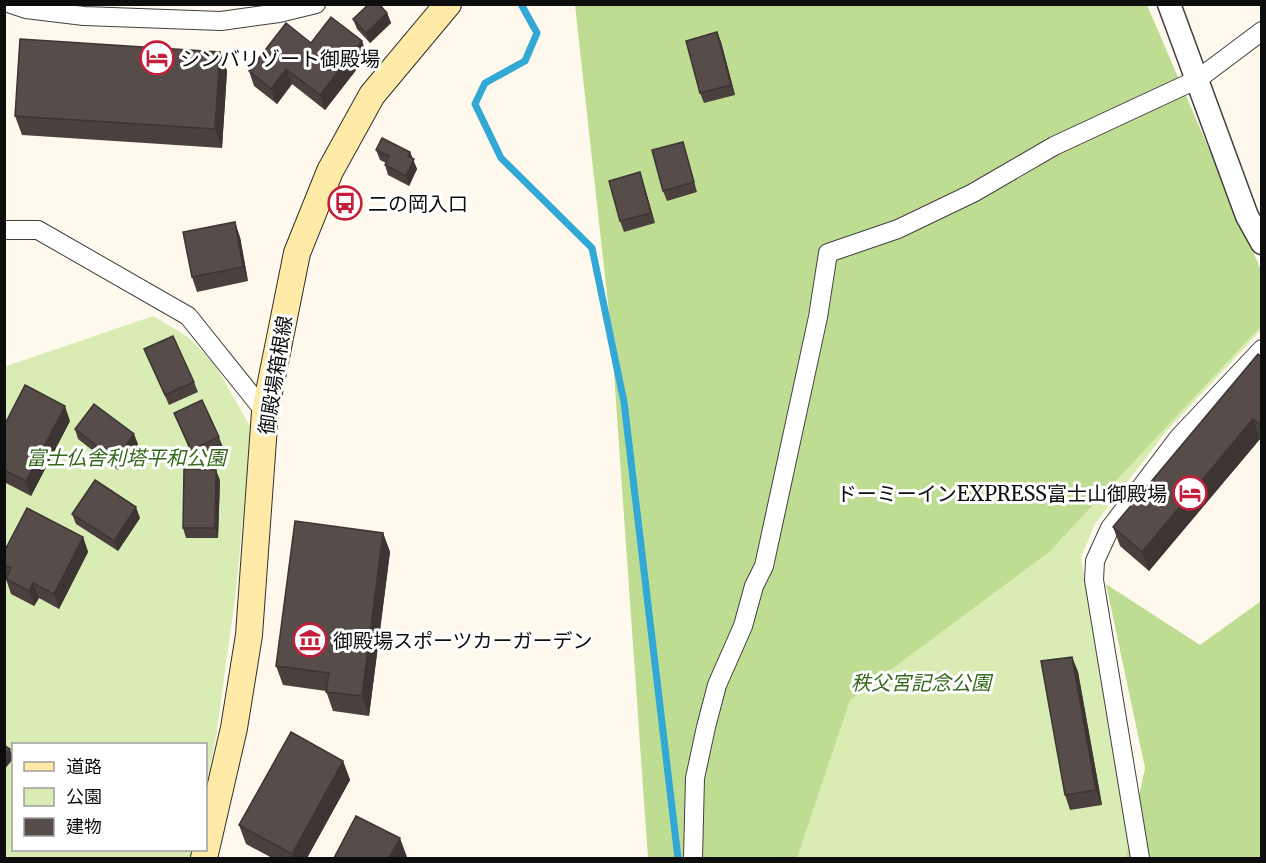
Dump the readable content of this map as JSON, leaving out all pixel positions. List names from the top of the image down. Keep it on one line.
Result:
{"streets":{"main road":["御殿場箱根線"]},"parks":["富士仏舎利塔平和公園","秩父宮記念公園"],"places":{"hotel":["シンバリゾート御殿場","ドーミーインEXPRESS富士山御殿場"],"bus stop":["二の岡入口"],"museum":["御殿場スポーツカーガーデン"]},"legend":["道路","公園","建物"]}
